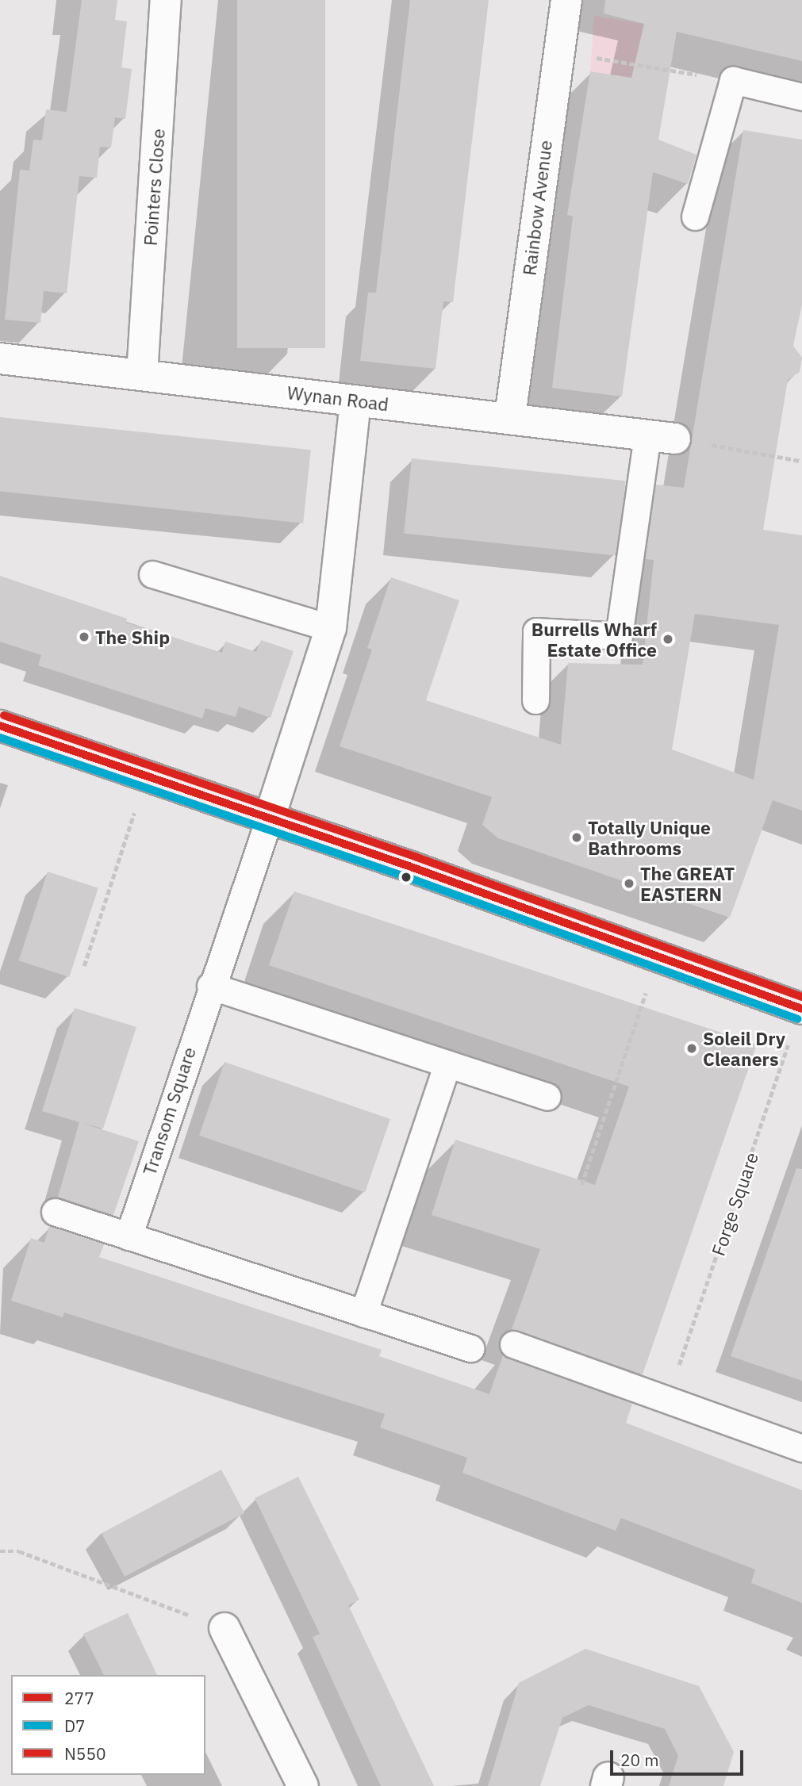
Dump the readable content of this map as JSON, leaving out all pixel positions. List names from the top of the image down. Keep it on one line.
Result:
{"streets":{"street":["Pointers Close","Rainbow Avenue","Wynan Road"],"lane":["Transom Square"],"path":["Forge Square"]},"crossings":[["Pointers Close","Wynan Road"],["Rainbow Avenue","Wynan Road"]],"places":["The Ship","Burrells Wharf Estate Office","Totally Unique Bathrooms","The GREAT EASTERN","Soleil Dry Cleaners"],"lines":["transit line N550","transit line 277","transit line D7"],"legend":["277","D7","N550"],"scale_bar":"20 m"}
